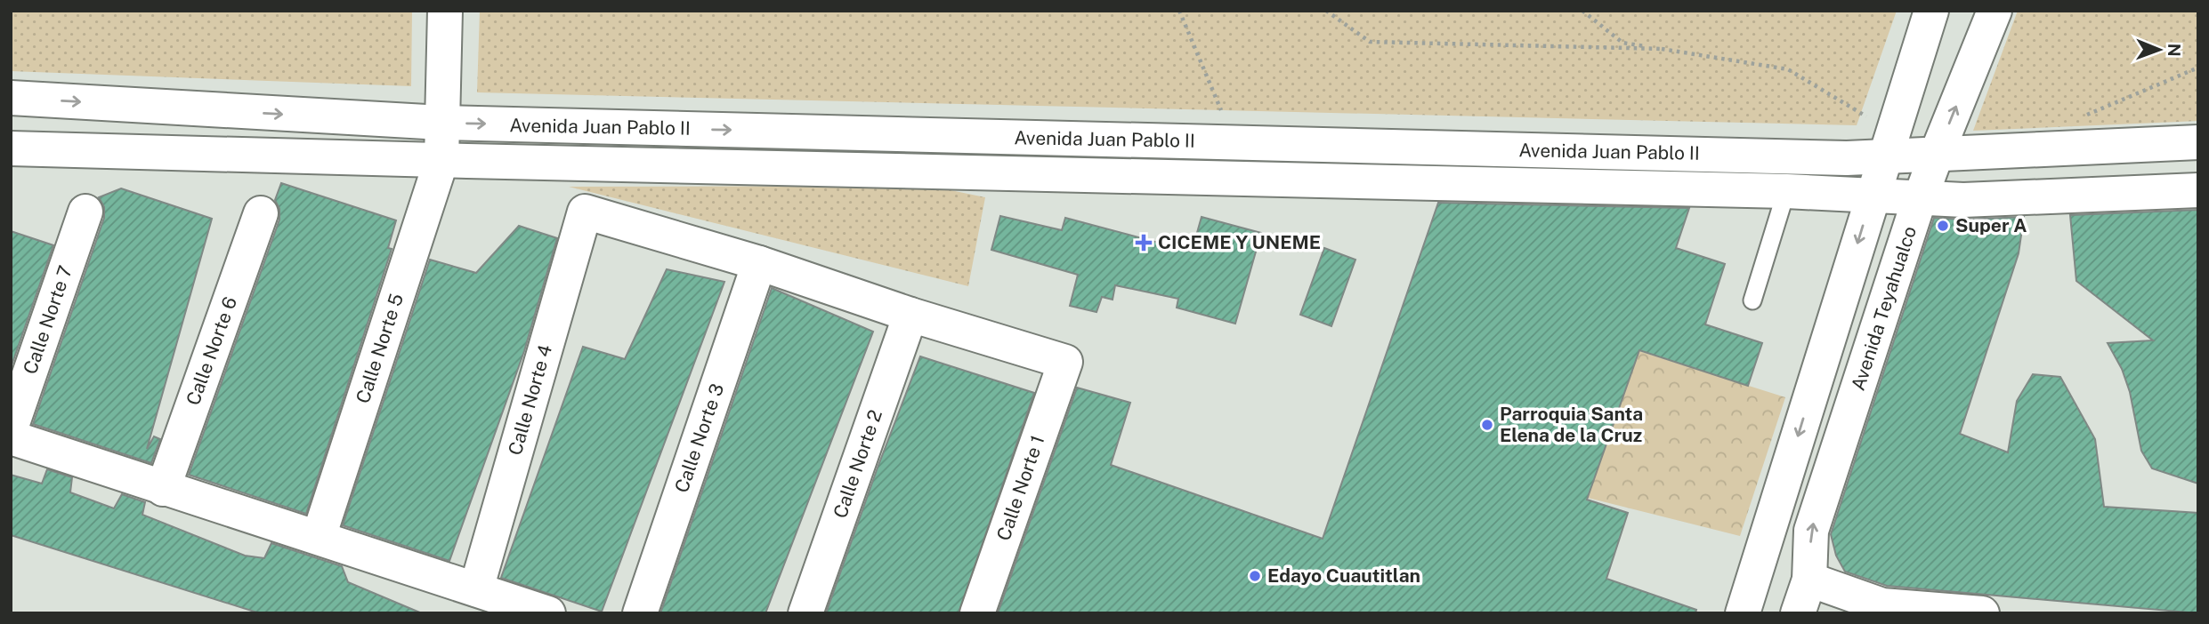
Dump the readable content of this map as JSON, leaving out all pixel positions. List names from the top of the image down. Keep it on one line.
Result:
{"streets":{"street":["Avenida Juan Pablo II","Avenida Teyahualco","Calle Norte 7","Calle Norte 5","Calle Norte 6","Calle Norte 4","Calle Norte 3","Calle Norte 2","Calle Norte 1"]},"crossings":[["Avenida Juan Pablo II","Avenida Teyahualco"],["Avenida Juan Pablo II","Calle Norte 5"],["Calle Norte 4","Calle Norte 3"],["Calle Norte 2","Calle Norte 1"]],"places":{"other":["Super A","Parroquia Santa Elena de la Cruz","Edayo Cuautitlan"],"health":["CICEME Y UNEME"]},"north":"right"}
